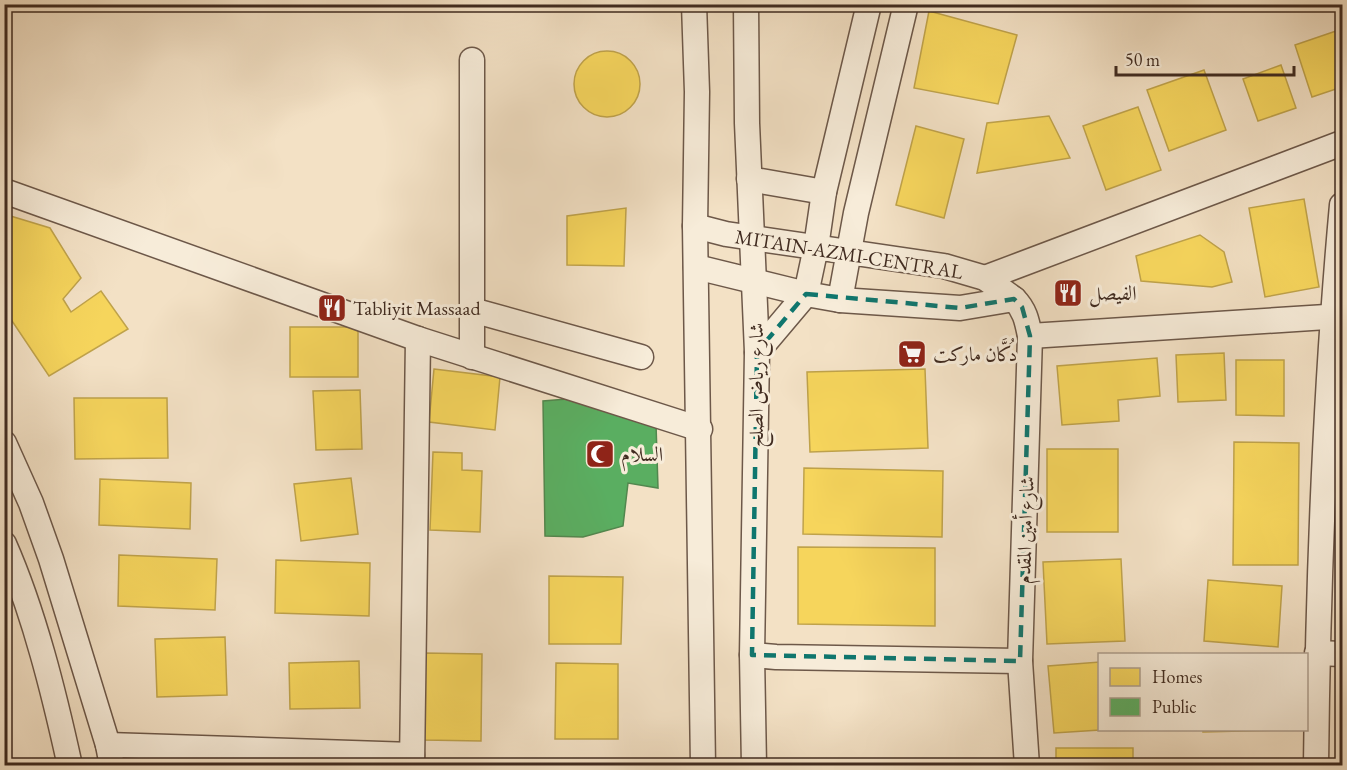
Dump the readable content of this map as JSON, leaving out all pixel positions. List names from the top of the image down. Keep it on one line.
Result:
{"streets":{"street":["MITAIN-AZMI-CENTRAL","شارع رياض الصلح","شارع أمين المقدم"]},"crossings":[["MITAIN-AZMI-CENTRAL","شارع رياض الصلح"],["MITAIN-AZMI-CENTRAL","شارع أمين المقدم"]],"places":{"restaurant":["الفيصل","Tabliyit Massaad"],"supermarket":["دُكَّان ماركت"],"mosque":["السلام"]},"legend":["Homes","Public"],"scale_bar":"50 m"}
